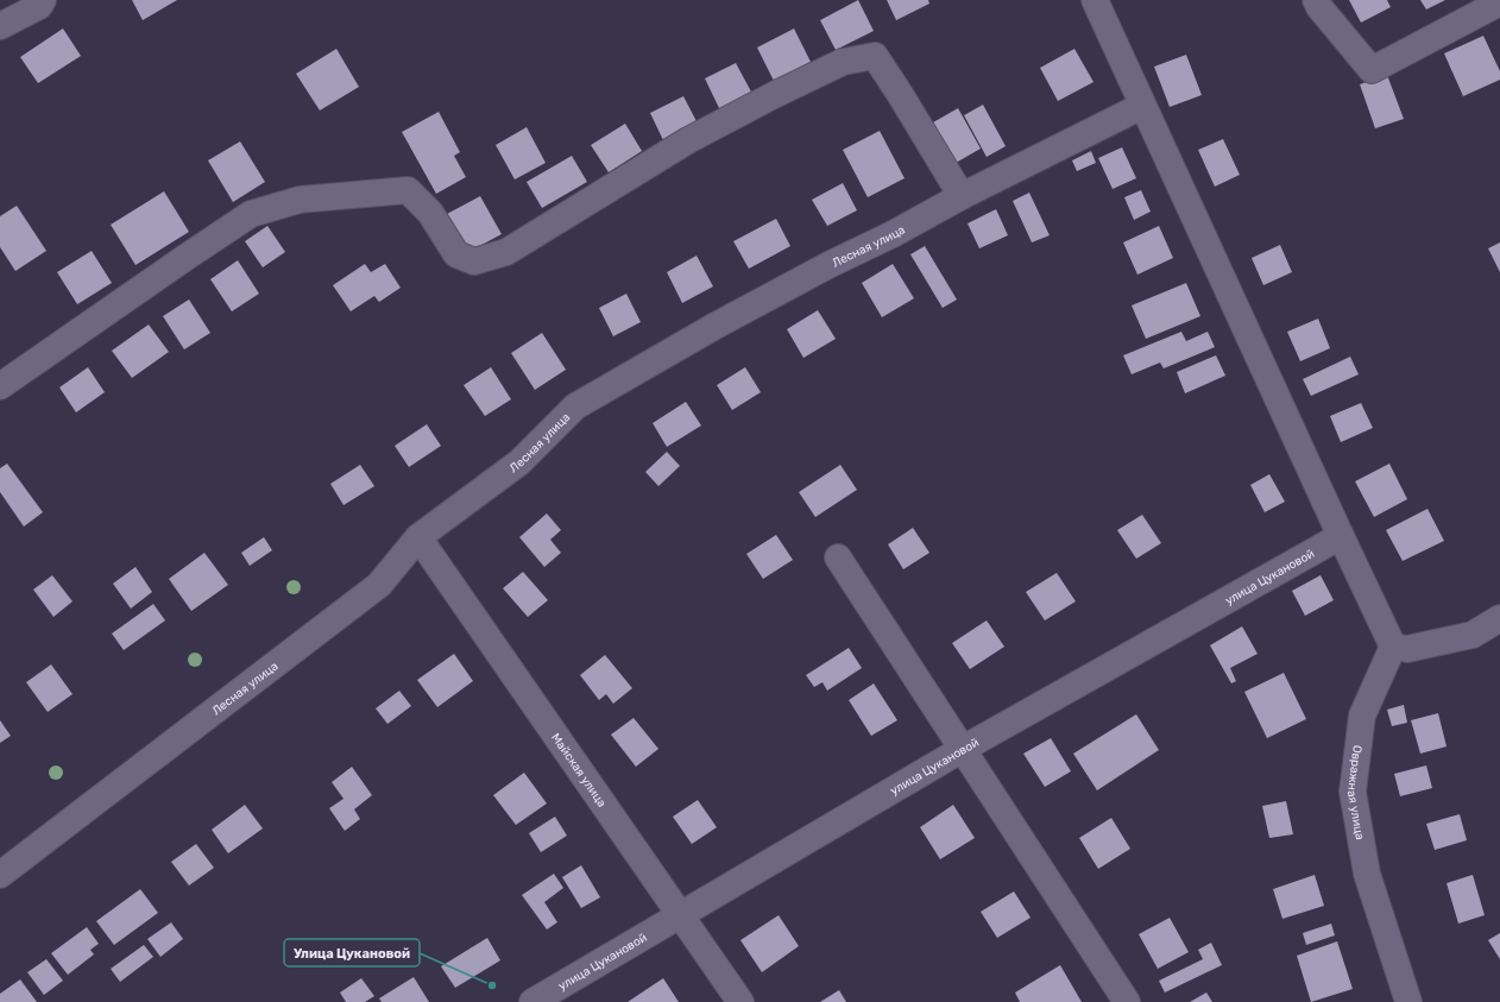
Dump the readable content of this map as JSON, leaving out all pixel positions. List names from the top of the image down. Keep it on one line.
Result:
{"streets":{"street":["Лесная улица","улица Цукановой","Майская улица","Овражная улица"]},"crossings":[["Лесная улица","Майская улица"],["улица Цукановой","Майская улица"]],"places":["Улица Цукановой"]}
